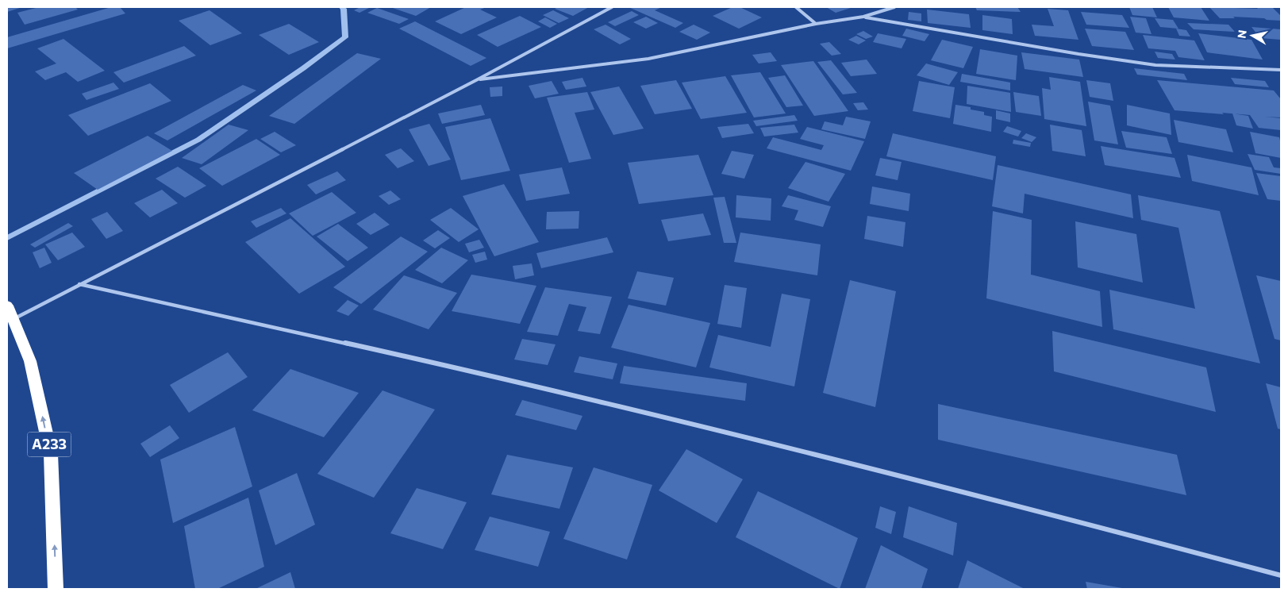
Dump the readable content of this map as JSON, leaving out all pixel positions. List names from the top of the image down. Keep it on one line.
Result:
{"streets":{"highway":["A233"]},"north":"left"}
